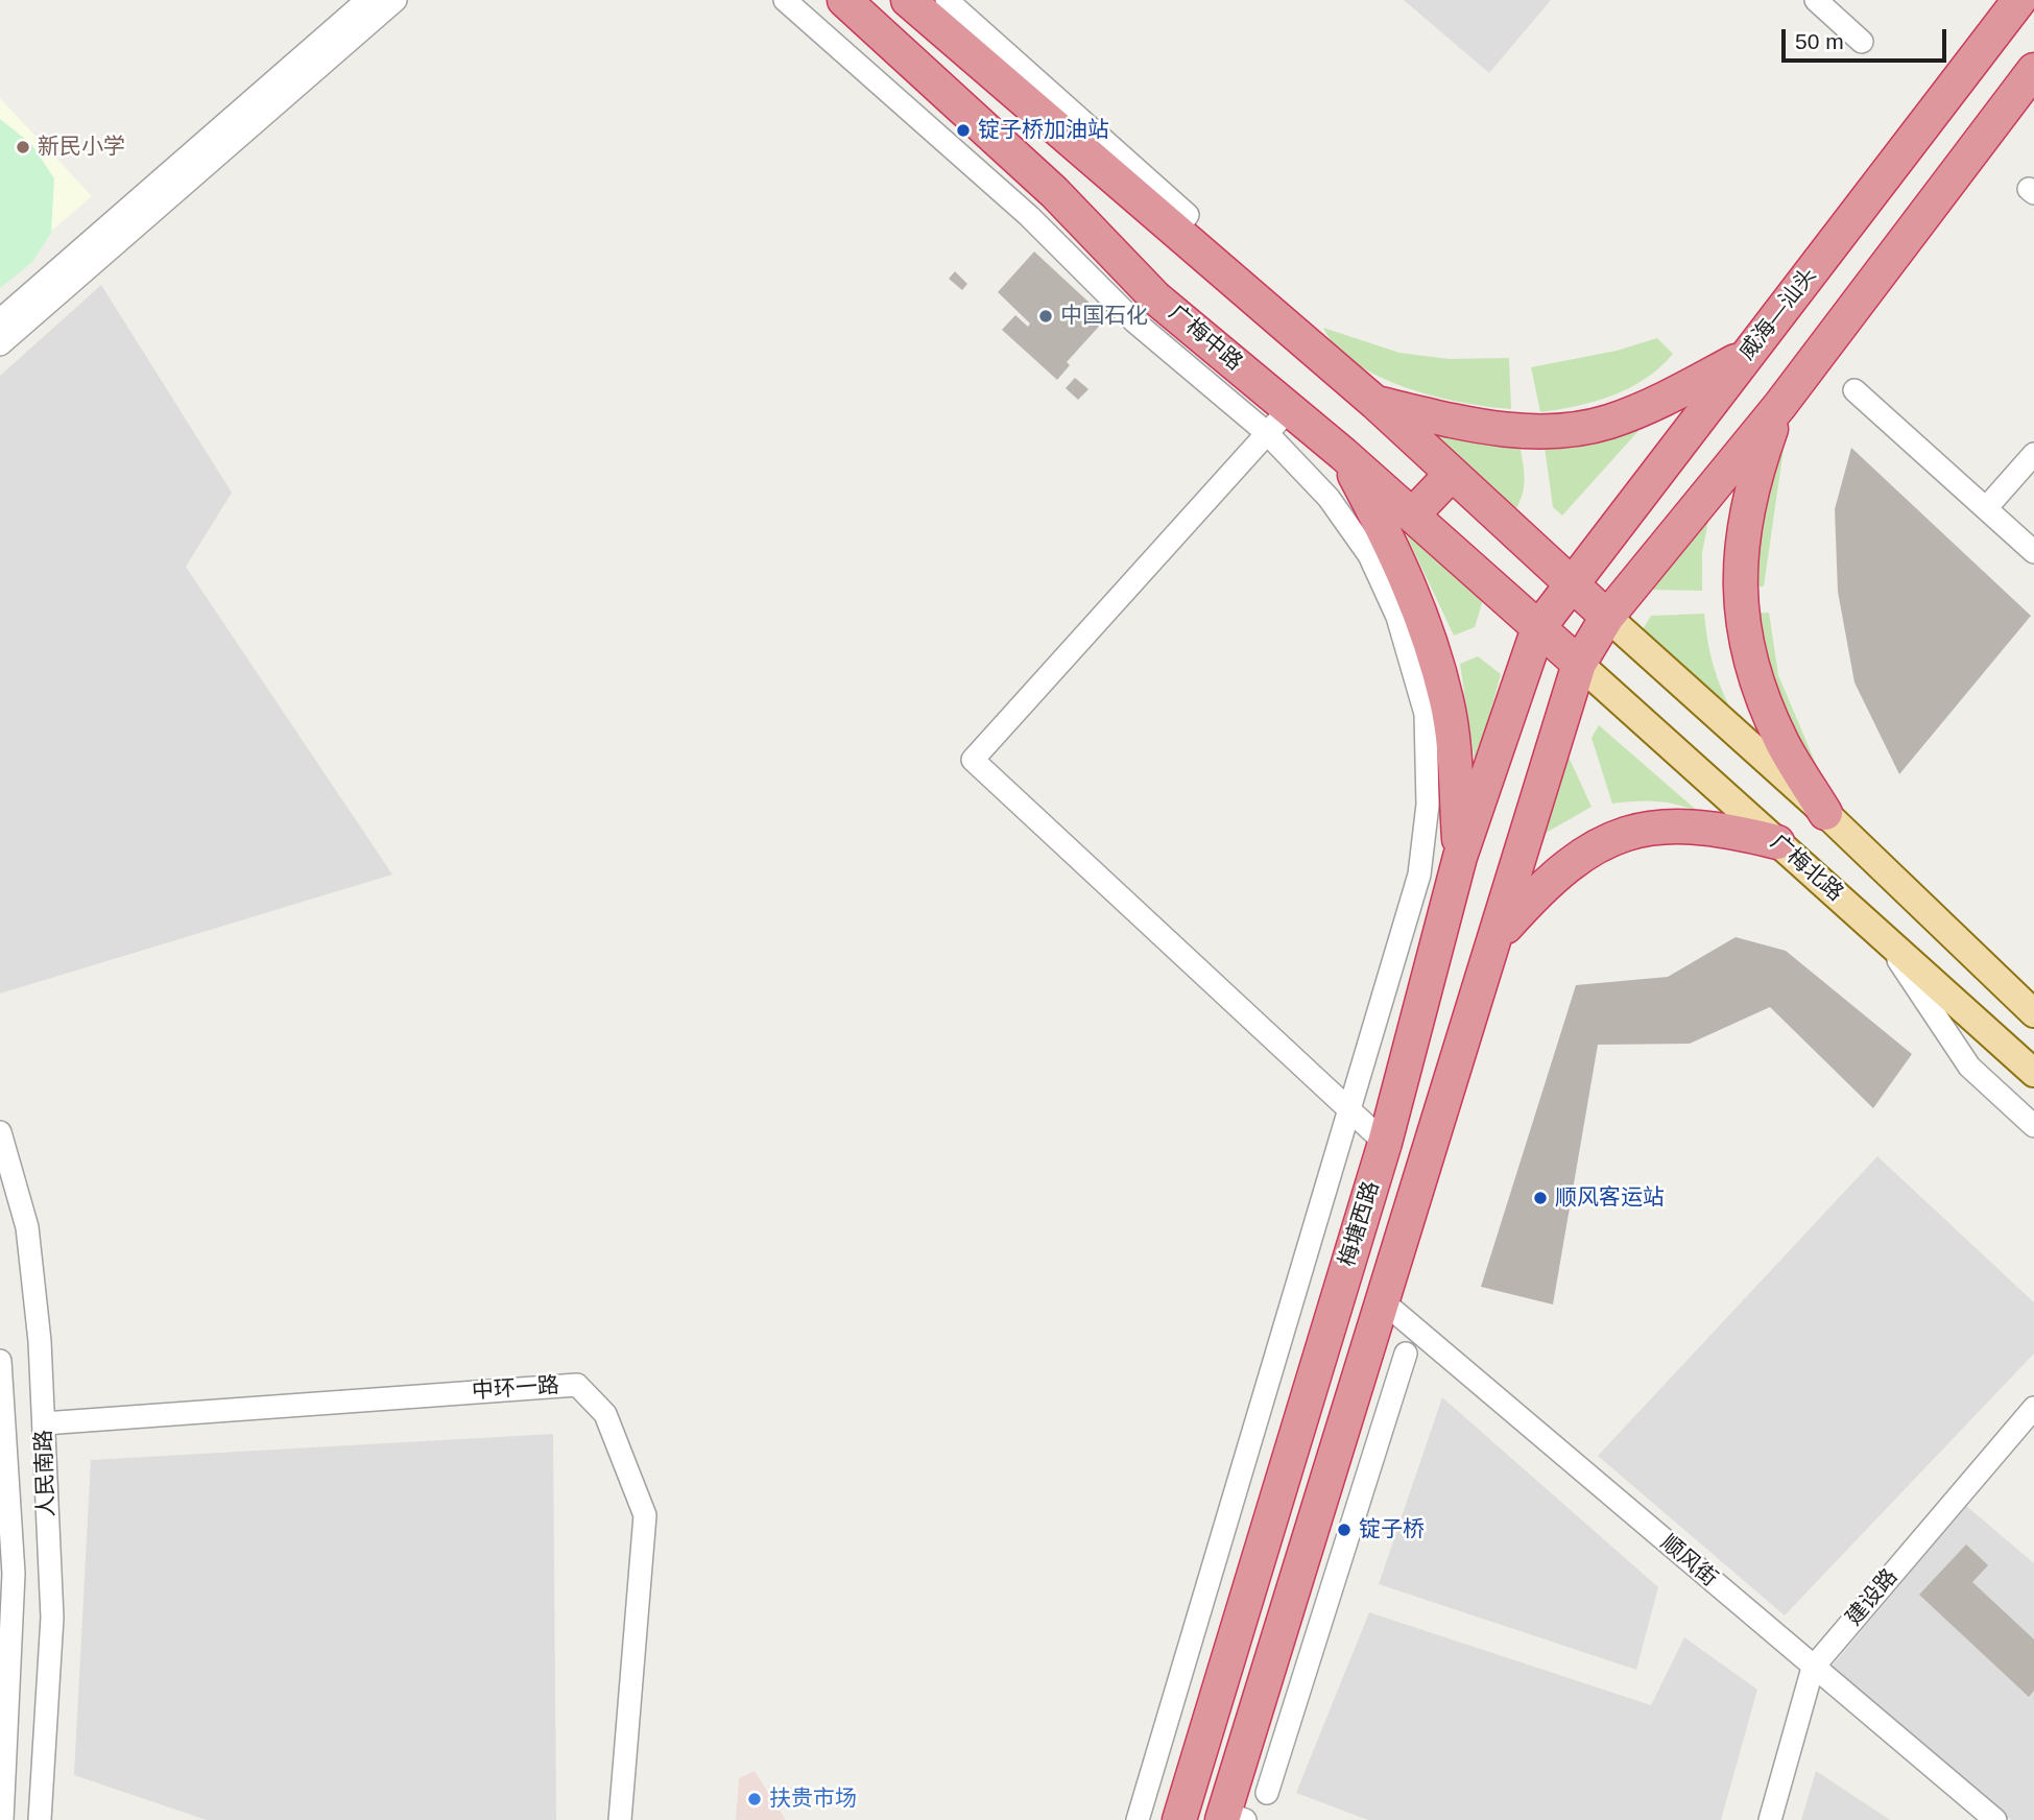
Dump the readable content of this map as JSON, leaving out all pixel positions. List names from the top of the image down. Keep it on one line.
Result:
{"streets":{"highway":["威海—汕头","广梅中路","梅塘西路"],"main road":["广梅北路"],"street":["中环一路","人民南路","顺风街","建设路"]},"crossings":[["威海—汕头","广梅中路"],["威海—汕头","梅塘西路"],["广梅中路","广梅北路"],["广梅中路","梅塘西路"],["广梅北路","梅塘西路"],["梅塘西路","顺风街"],["中环一路","人民南路"],["顺风街","建设路"]],"places":["锭子桥加油站","新民小学","中国石化","顺风客运站","锭子桥","扶贵市场"],"scale_bar":"50 m"}
